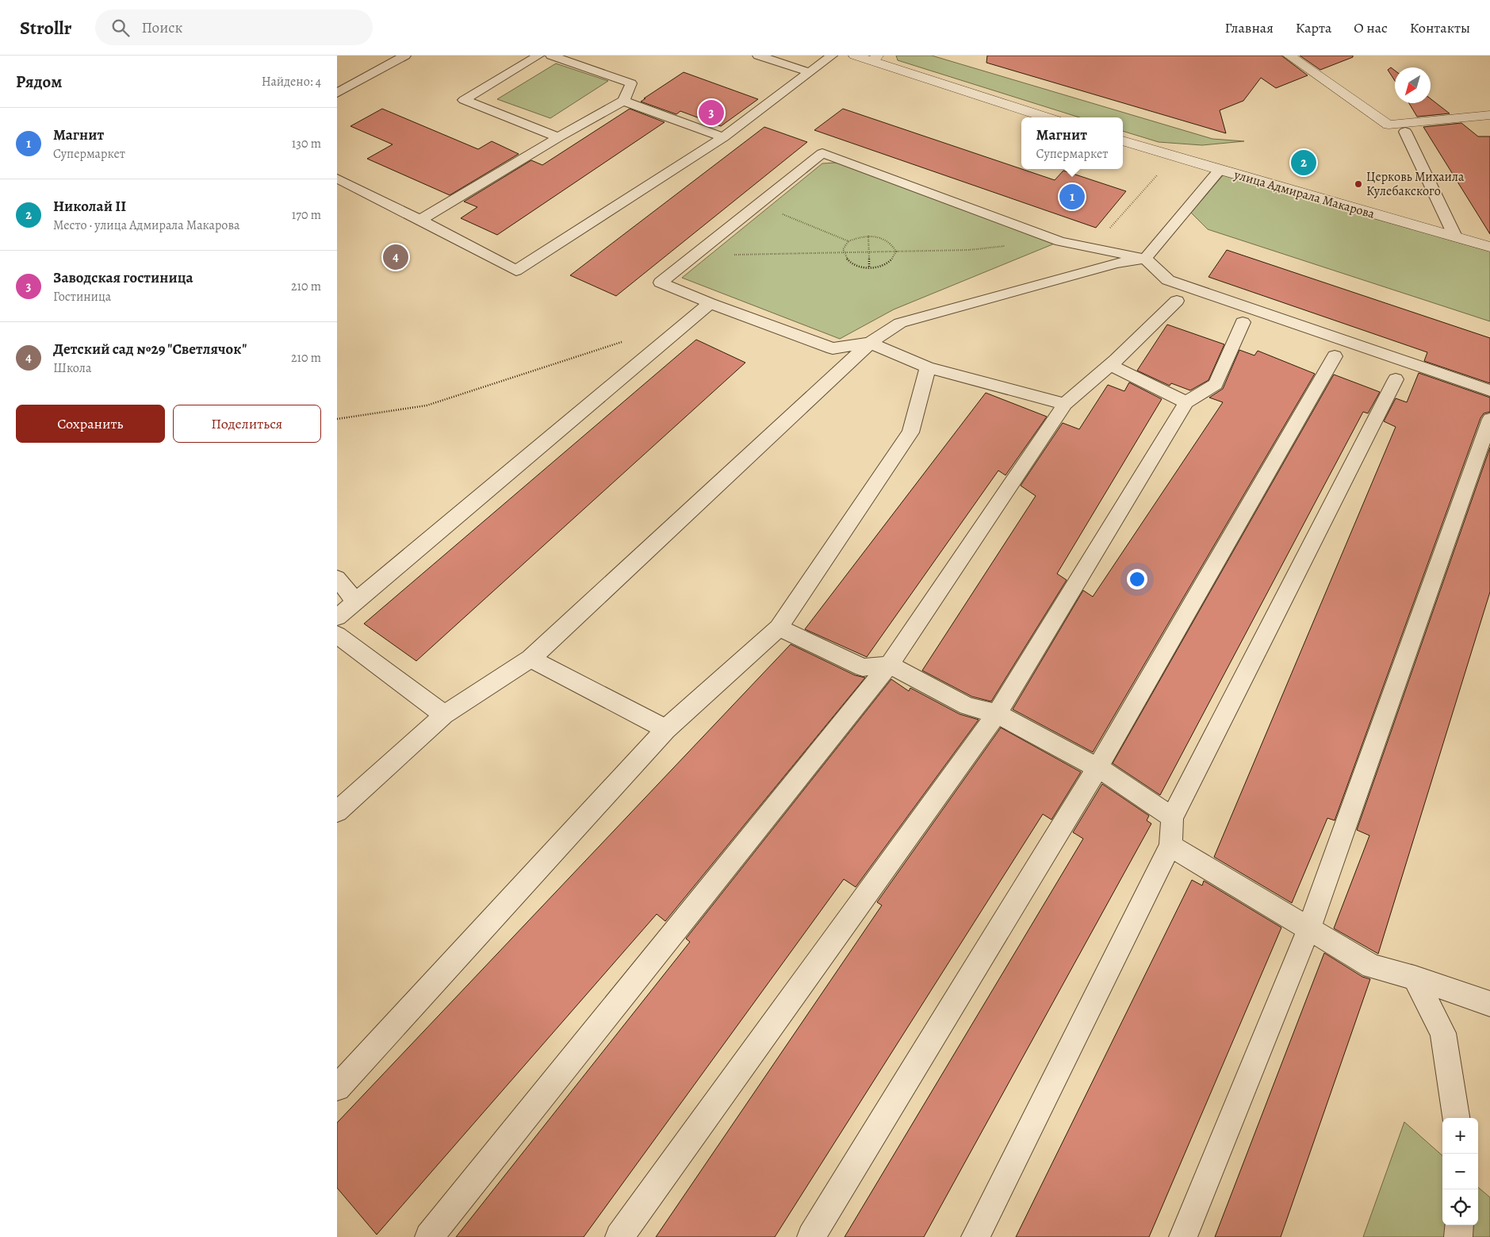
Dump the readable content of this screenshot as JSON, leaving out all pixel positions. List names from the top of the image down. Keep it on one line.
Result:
{"streets":{"street":["улица Адмирала Макарова"]},"places":["Церковь Михаила Кулебакского"],"north":"bottom left","page":{"header":"Strollr","search":"Поиск","nav":["Главная","Карта","О нас","Контакты"],"heading":["Рядом","Найдено: 4"],"pins":["3","2","1","4"],"list":[{"mark":"1","name":"Магнит","note":"Супермаркет","value":"130 m"},{"mark":"2","name":"Николай II","note":"Место · улица Адмирала Макарова","value":"170 m"},{"mark":"3","name":"Заводская гостиница","note":"Гостиница","value":"210 m"},{"mark":"4","name":"Детский сад №29 \"Светлячок\"","note":"Школа","value":"210 m"}],"popup":["Магнит","Супермаркет"],"buttons":["Сохранить","Поделиться"],"map_buttons":["+","−"]}}
